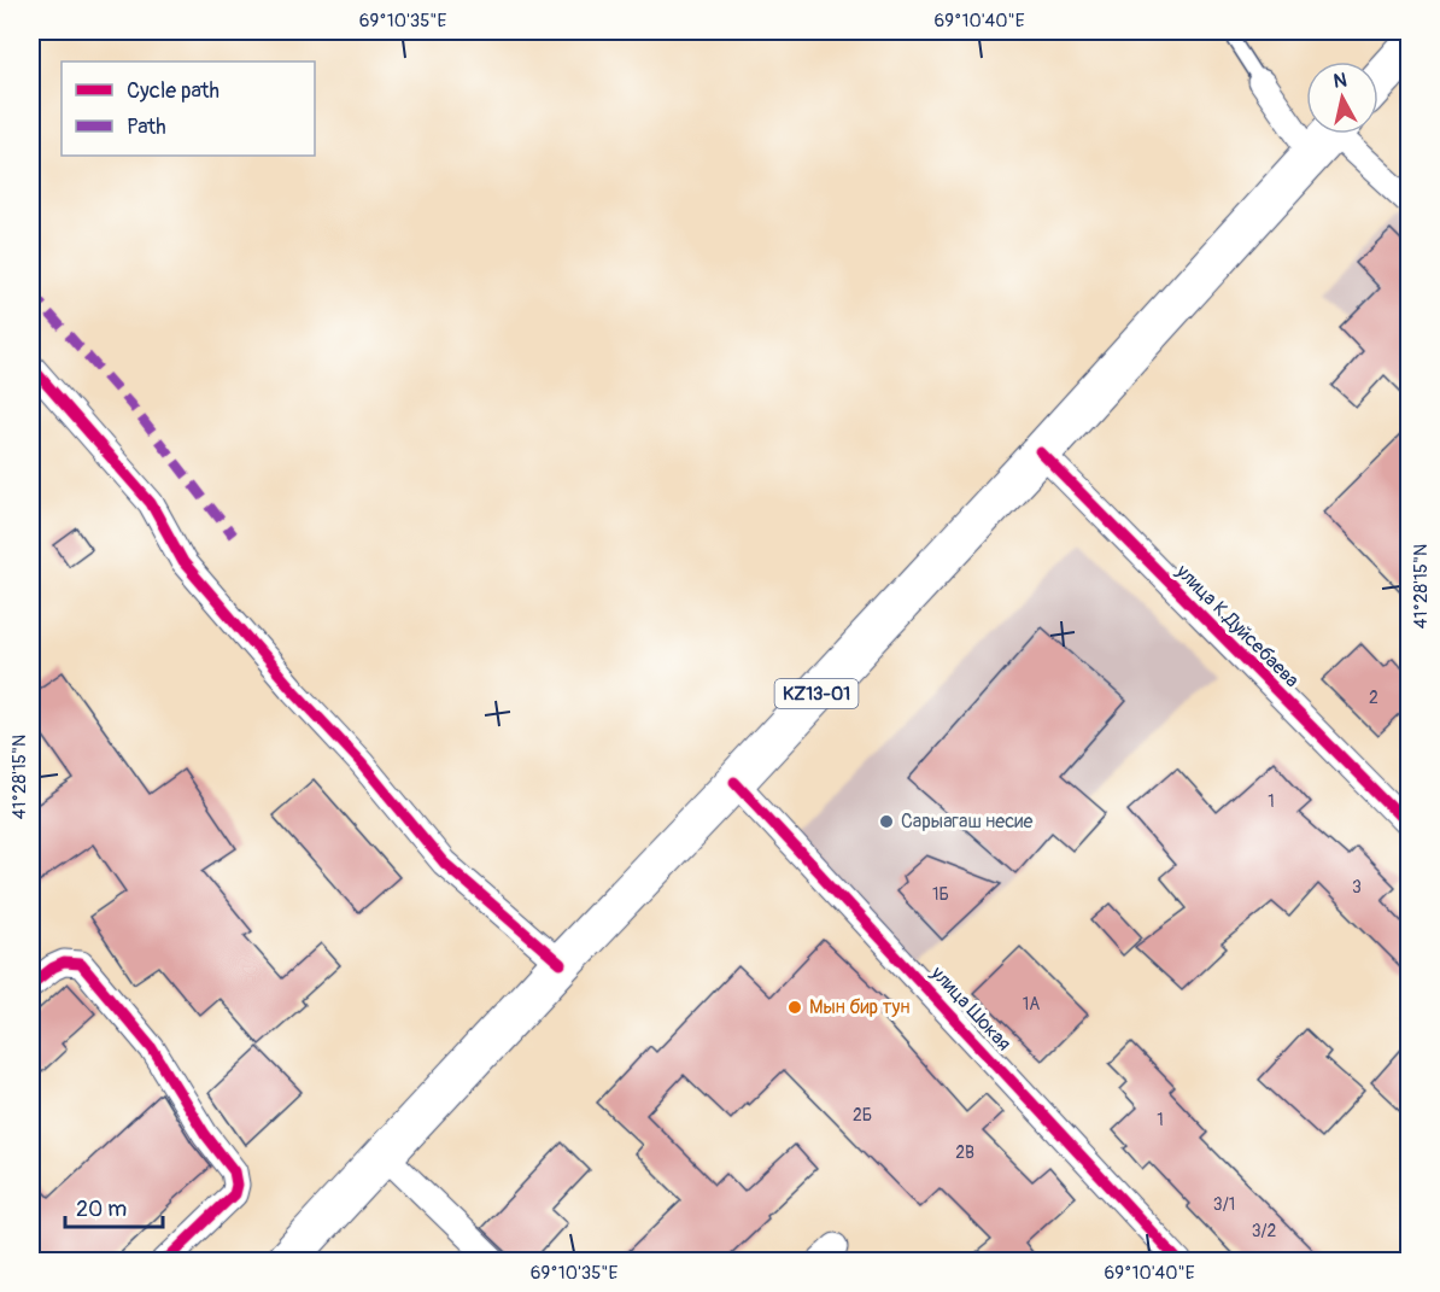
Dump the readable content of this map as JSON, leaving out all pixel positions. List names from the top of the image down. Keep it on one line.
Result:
{"streets":{"highway":["KZ13-01"],"street":["улица К.Дуйсебаева","улица Шокая"]},"crossings":[["улица К.Дуйсебаева","KZ13-01"],["KZ13-01","улица Шокая"]],"places":["Сарыагаш несие","Мын бир тун"],"house_numbers":["2","1","3","1Б","1А","2Б","1","2В","3/1","3/2"],"legend":["Cycle path","Path"],"scale_bar":"20 m","north":"top","coordinates":["69°10'35\"E","69°10'40\"E","41°28'15\"N"]}
